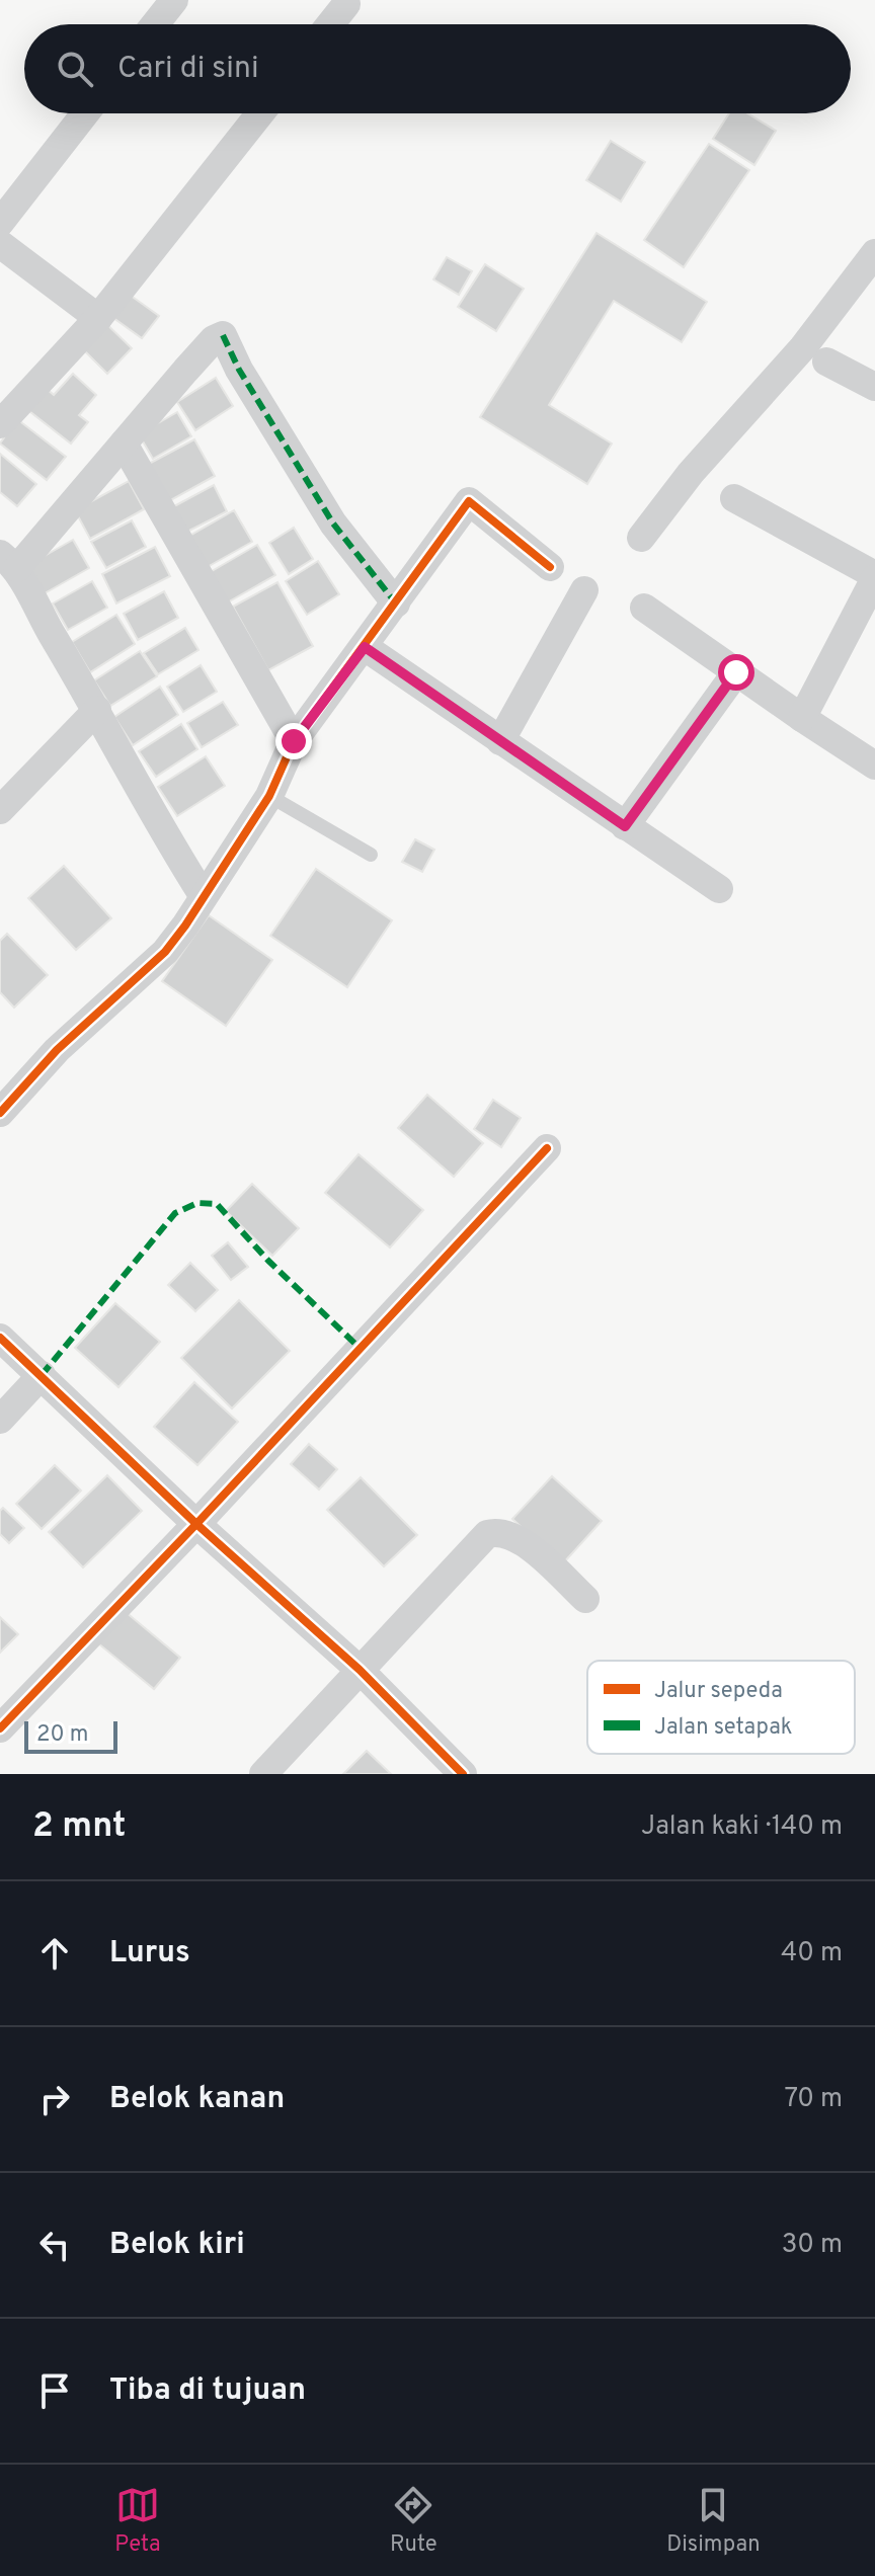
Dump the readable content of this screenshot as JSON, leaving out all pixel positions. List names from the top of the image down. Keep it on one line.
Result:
{"legend":["Jalur sepeda","Jalan setapak"],"scale_bar":"20 m","page":{"search":"Cari di sini","scale":"20 m","heading":["2 mnt","Jalan kaki · 140 m"],"list":[["Lurus","40 m"],["Belok kanan","70 m"],["Belok kiri","30 m"],"Tiba di tujuan"],"nav":["Peta","Rute","Disimpan"]}}
